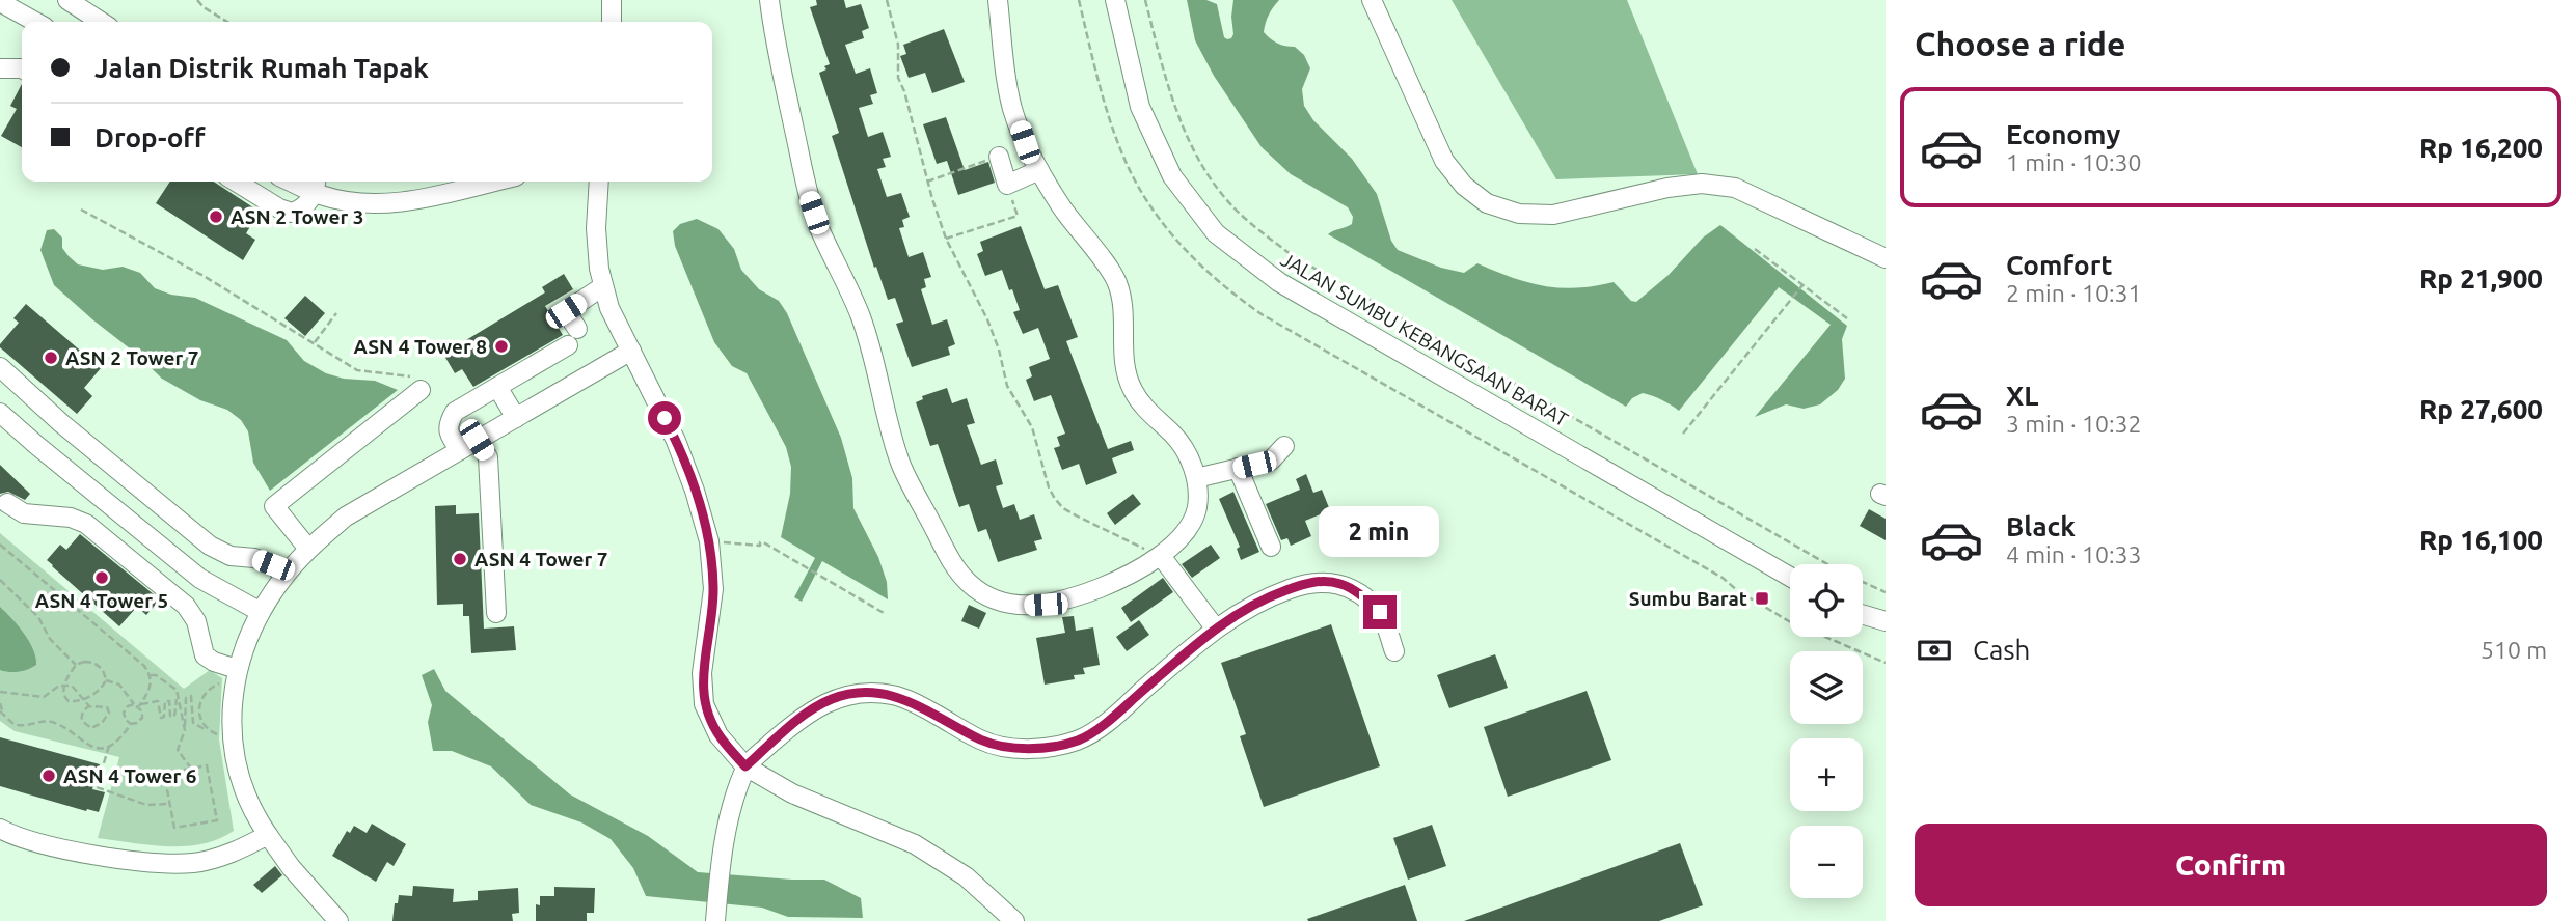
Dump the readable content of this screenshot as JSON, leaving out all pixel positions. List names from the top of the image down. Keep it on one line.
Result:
{"streets":{"street":["JALAN SUMBU KEBANGSAAN BARAT"]},"places":{"other":["ASN 2 Tower 3","ASN 4 Tower 8","ASN 2 Tower 7","ASN 4 Tower 7","ASN 4 Tower 5","ASN 4 Tower 6"],"transit":["Sumbu Barat"]},"page":{"heading":"Choose a ride","banner":["Jalan Distrik Rumah Tapak","Drop-off"],"list":[{"name":"Economy","note":"1 min · 10:30","value":"Rp 16,200"},{"name":"Comfort","note":"2 min · 10:31","value":"Rp 21,900"},{"name":"XL","note":"3 min · 10:32","value":"Rp 27,600"},{"name":"Black","note":"4 min · 10:33","value":"Rp 16,100"}],"bubble":"2 min","map_buttons":["+","−"],"pay":["Cash","510 m"],"buttons":"Confirm"}}
